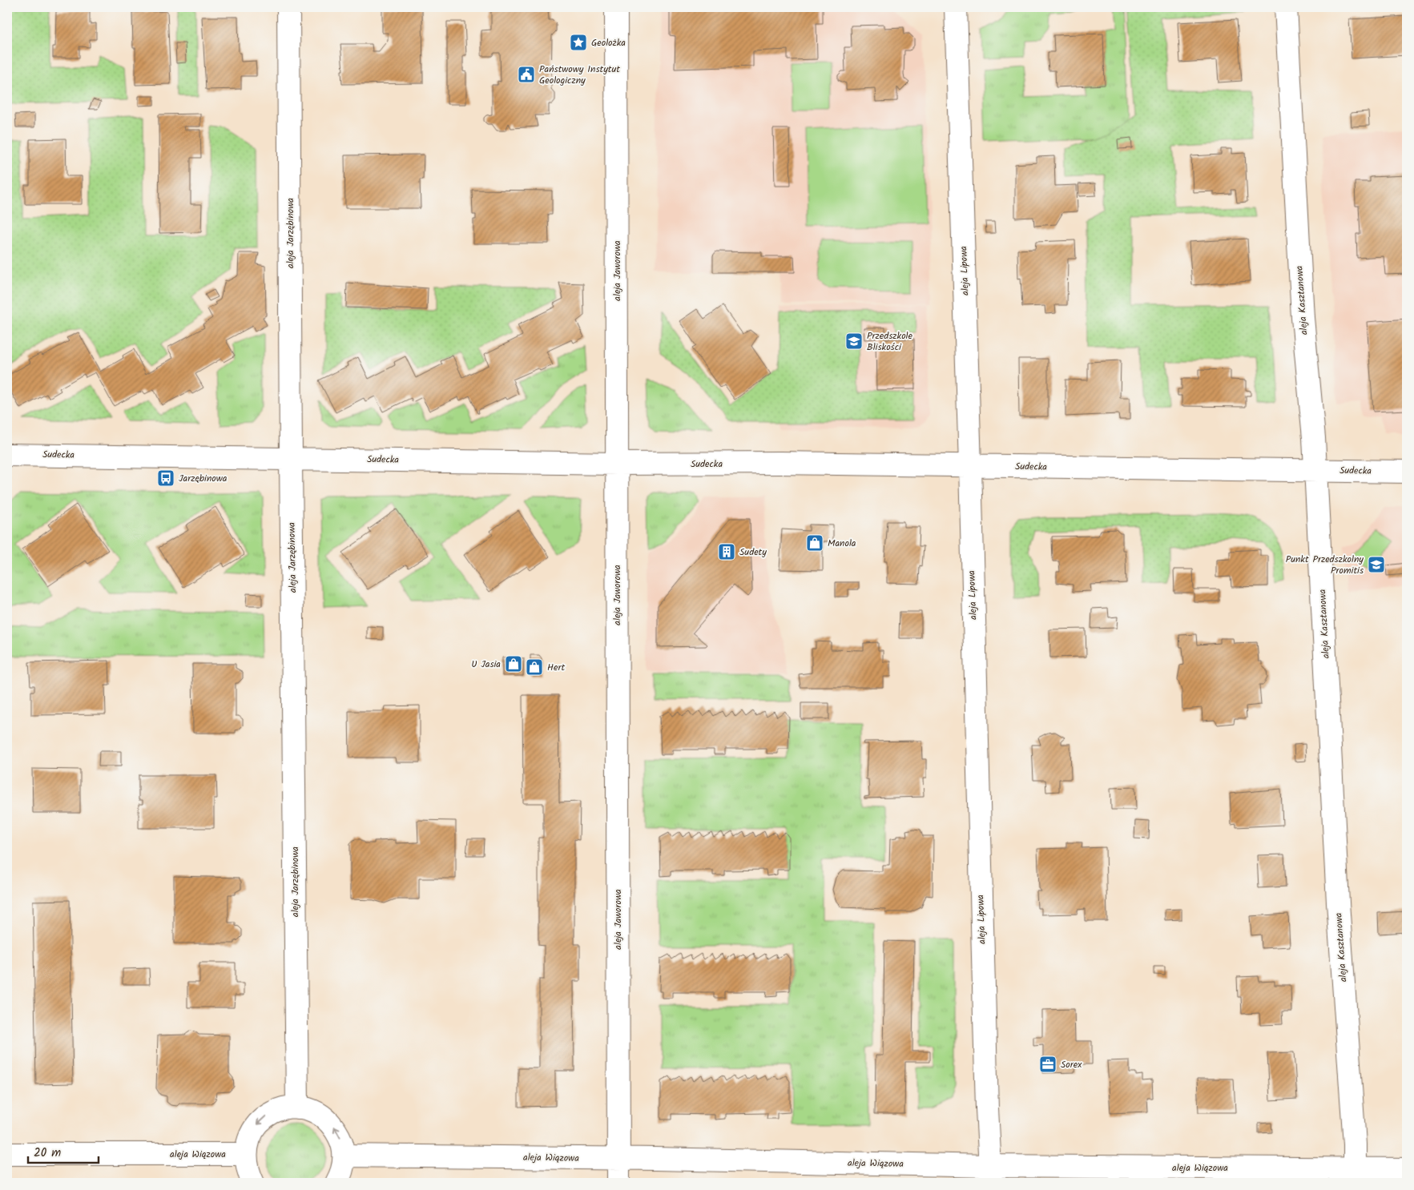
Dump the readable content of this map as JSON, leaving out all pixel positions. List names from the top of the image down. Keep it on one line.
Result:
{"streets":{"street":["aleja Jarzębinowa","aleja Jaworowa","aleja Lipowa","aleja Kasztanowa","Sudecka","aleja Wiązowa"]},"crossings":[["aleja Jarzębinowa","Sudecka"],["aleja Jaworowa","Sudecka"],["aleja Jaworowa","aleja Wiązowa"],["aleja Lipowa","Sudecka"],["aleja Lipowa","aleja Wiązowa"],["aleja Kasztanowa","Sudecka"],["aleja Kasztanowa","aleja Wiązowa"]],"places":{"place":["Geolożka"],"public building":["Państwowy Instytut Geologiczny"],"school or university":["Przedszkole Bliskości","Punkt Przedszkolny Promitis"],"bus stop":["Jarzębinowa"],"shop":["Manola","U Jasia","Hert"],"building":["Sudety"],"office":["Sorex"]},"scale_bar":"20 m"}
